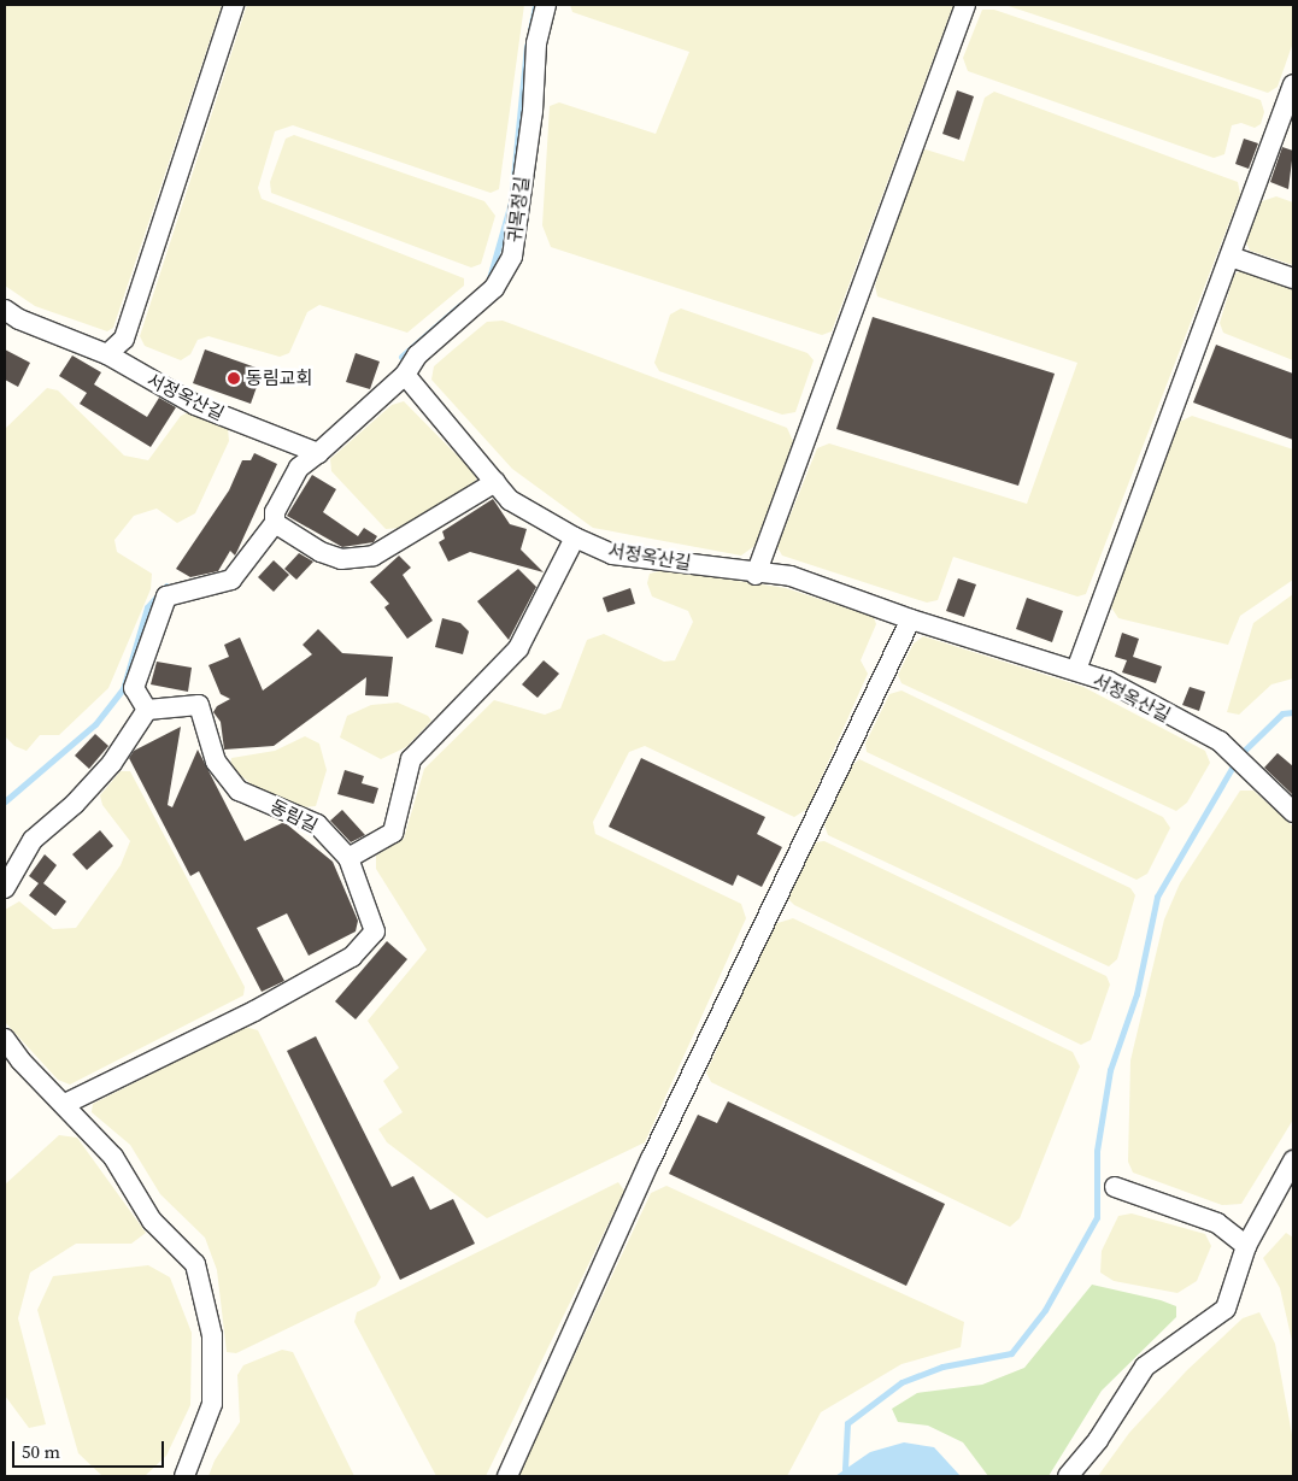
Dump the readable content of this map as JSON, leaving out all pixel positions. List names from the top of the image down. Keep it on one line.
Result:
{"streets":{"lane":["귀목정길","서정옥산길","동림길"]},"crossings":[["귀목정길","서정옥산길"]],"places":["동림교회"],"scale_bar":"50 m"}
